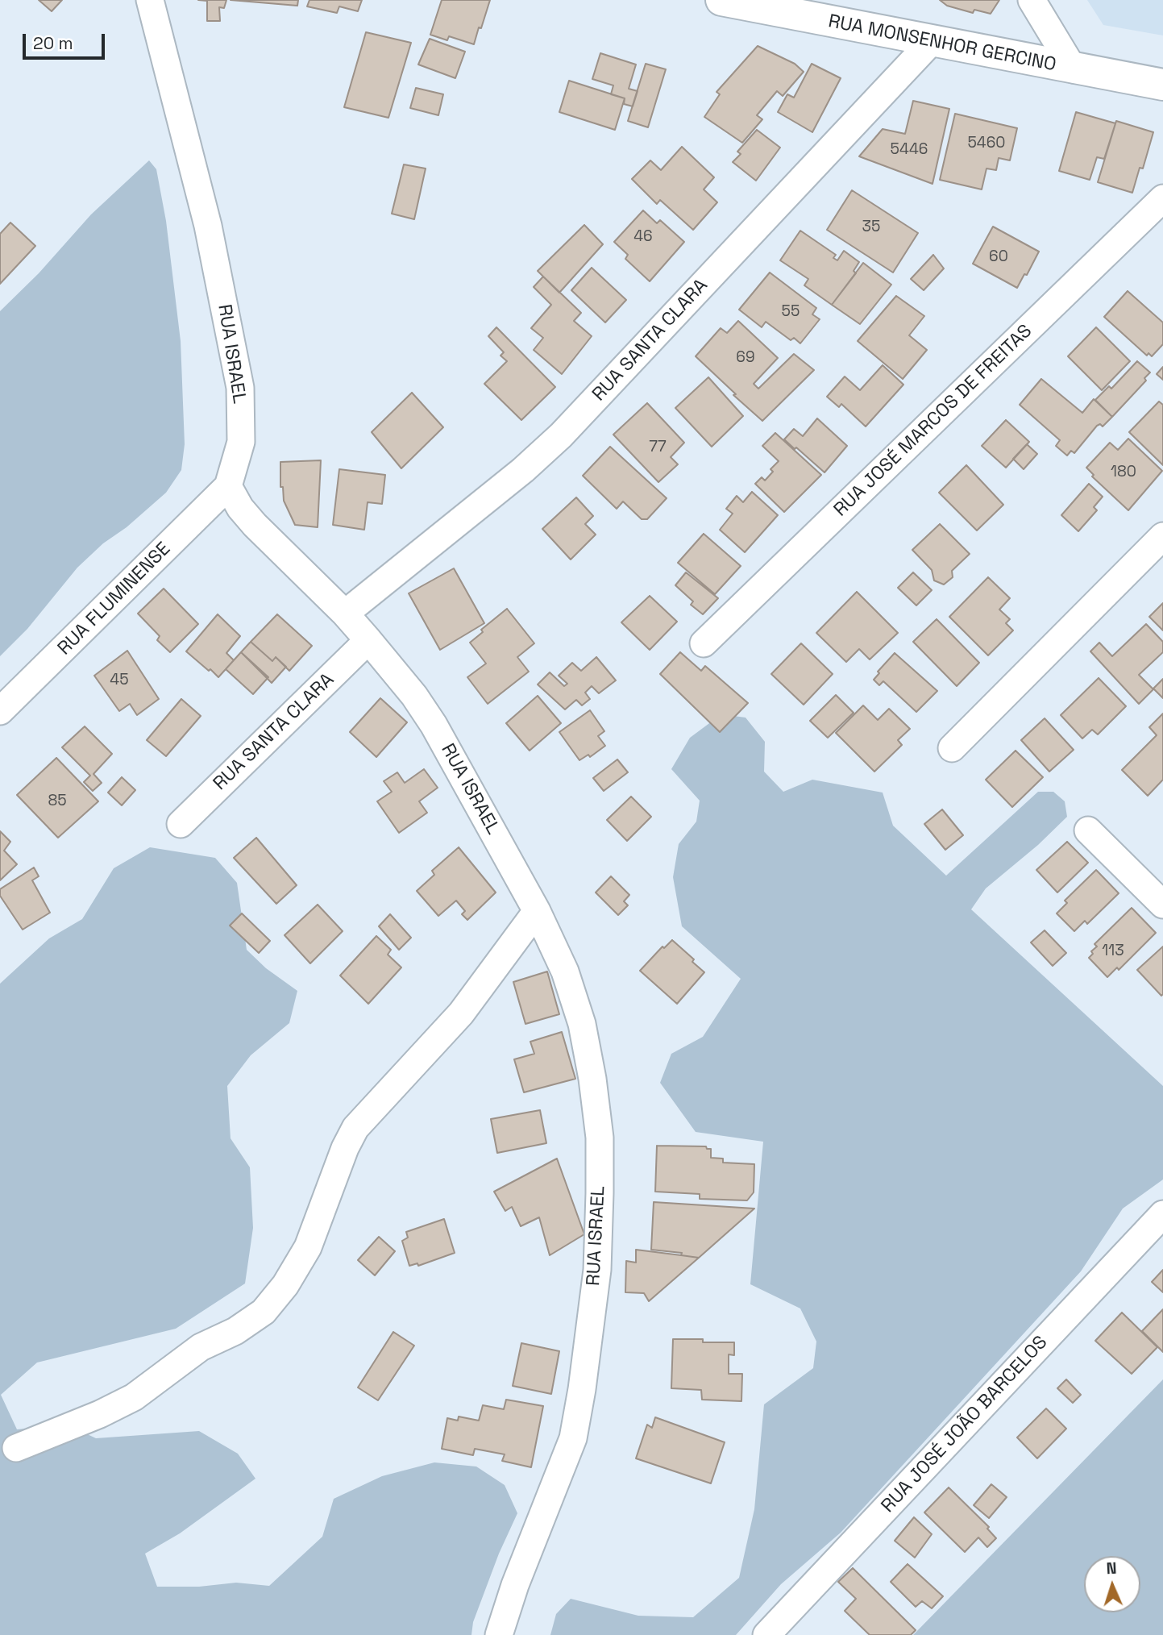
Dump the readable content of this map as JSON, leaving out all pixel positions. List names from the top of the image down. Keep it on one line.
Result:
{"streets":{"main road":["RUA MONSENHOR GERCINO"],"street":["RUA SANTA CLARA","RUA ISRAEL","RUA JOSÉ MARCOS DE FREITAS","RUA FLUMINENSE","RUA JOSÉ JOÃO BARCELOS"]},"crossings":[["RUA MONSENHOR GERCINO","RUA SANTA CLARA"],["RUA SANTA CLARA","RUA ISRAEL"],["RUA ISRAEL","RUA FLUMINENSE"]],"house_numbers":["5460","5446","35","46","60","55","69","77","180","45","85","113"],"scale_bar":"20 m","north":"top"}
